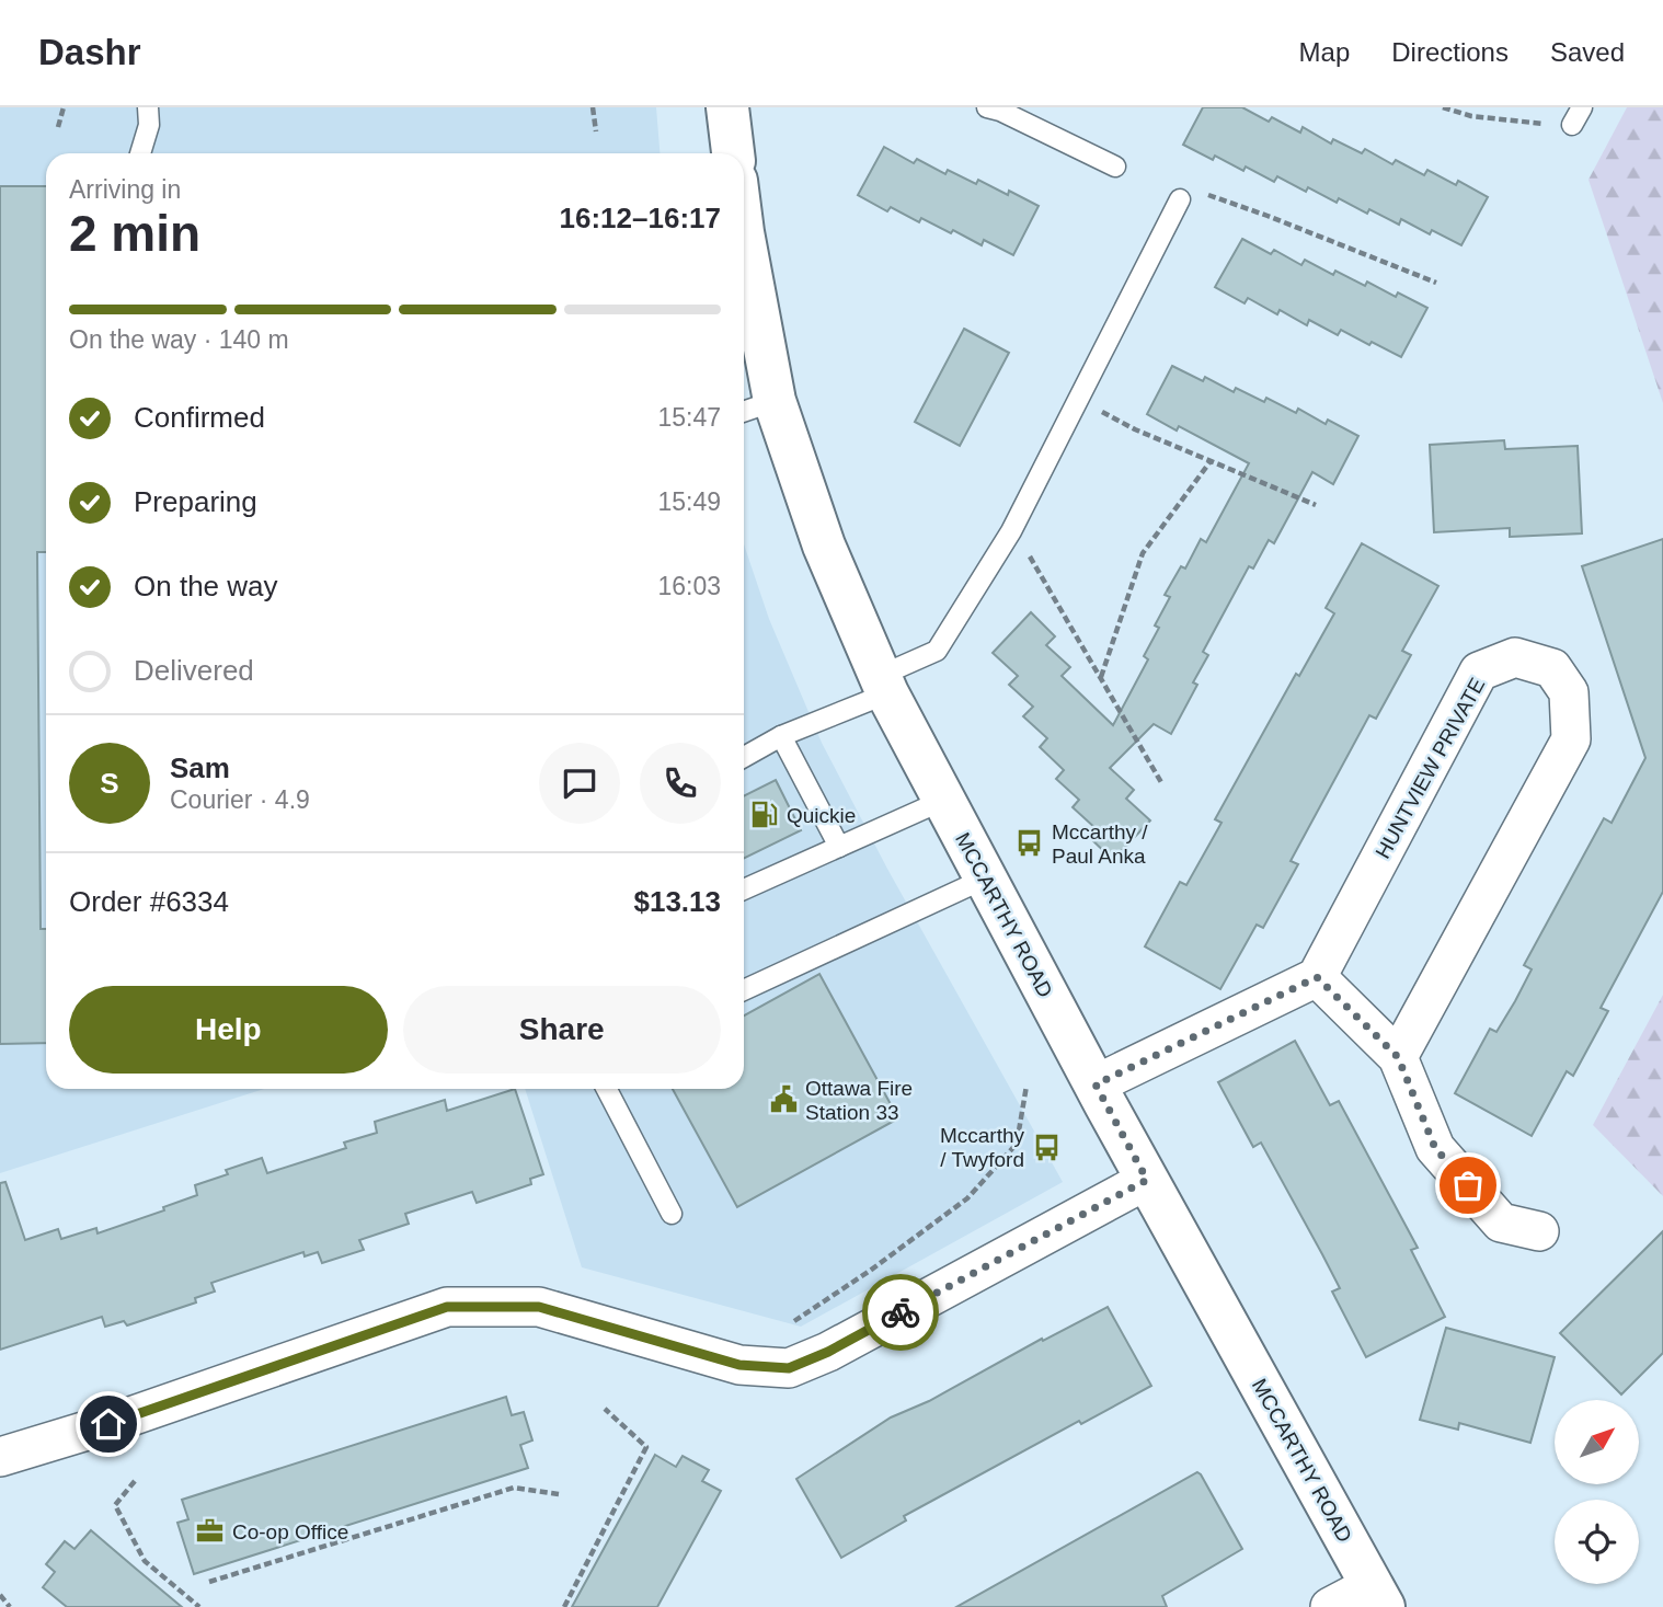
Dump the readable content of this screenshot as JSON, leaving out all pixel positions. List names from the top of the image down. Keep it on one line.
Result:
{"streets":{"street":["HUNTVIEW PRIVATE","MCCARTHY ROAD"]},"places":{"fuel station":["Quickie"],"bus stop":["Mccarthy / Paul Anka","Mccarthy / Twyford"],"public building":["Ottawa Fire Station 33"],"office":["Co-op Office"]},"north":"top right","page":{"header":"Dashr","nav":["Map","Directions","Saved"],"heading":["2 min","Arriving in","16:12–16:17"],"panel":["Sam","Courier · 4.9","Order #6334","$13.13"],"bar":"On the way · 140 m","list":[["Confirmed","15:47"],["Preparing","15:49"],["On the way","16:03"],"Delivered"],"round":"S","buttons":["Help","Share"]}}
